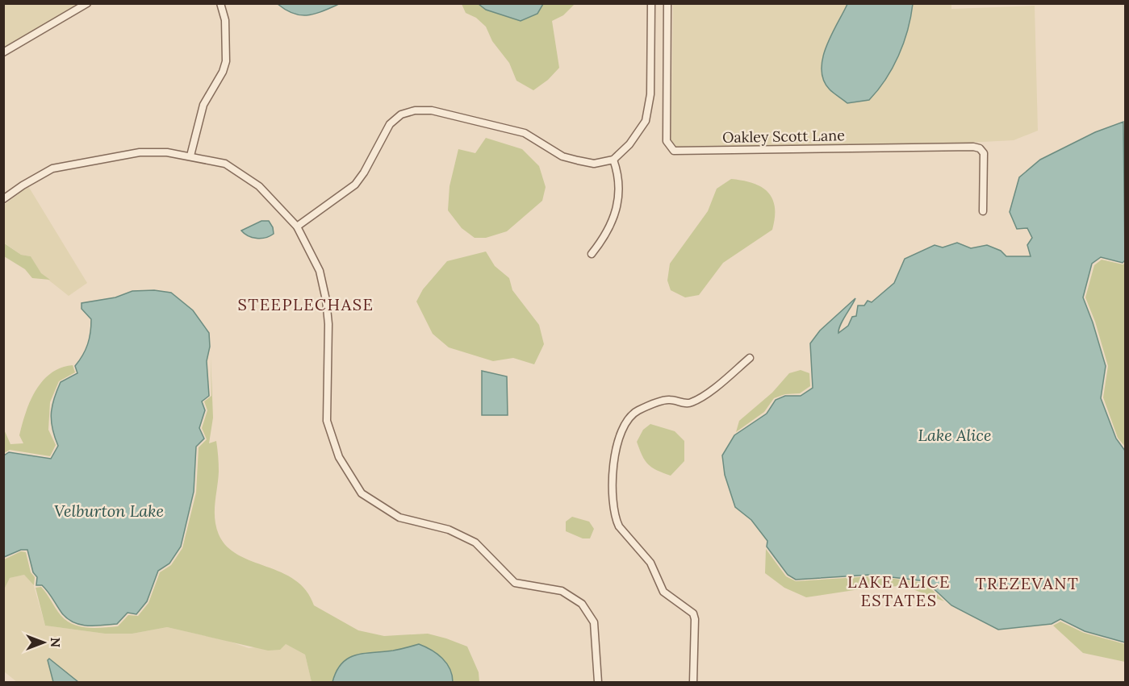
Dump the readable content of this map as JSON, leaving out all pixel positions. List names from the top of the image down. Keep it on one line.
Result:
{"streets":{"street":["Oakley Scott Lane"]},"districts":["STEEPLECHASE","LAKE ALICE ESTATES","TREZEVANT"],"water":["Lake Alice","Velburton Lake"],"north":"right"}
